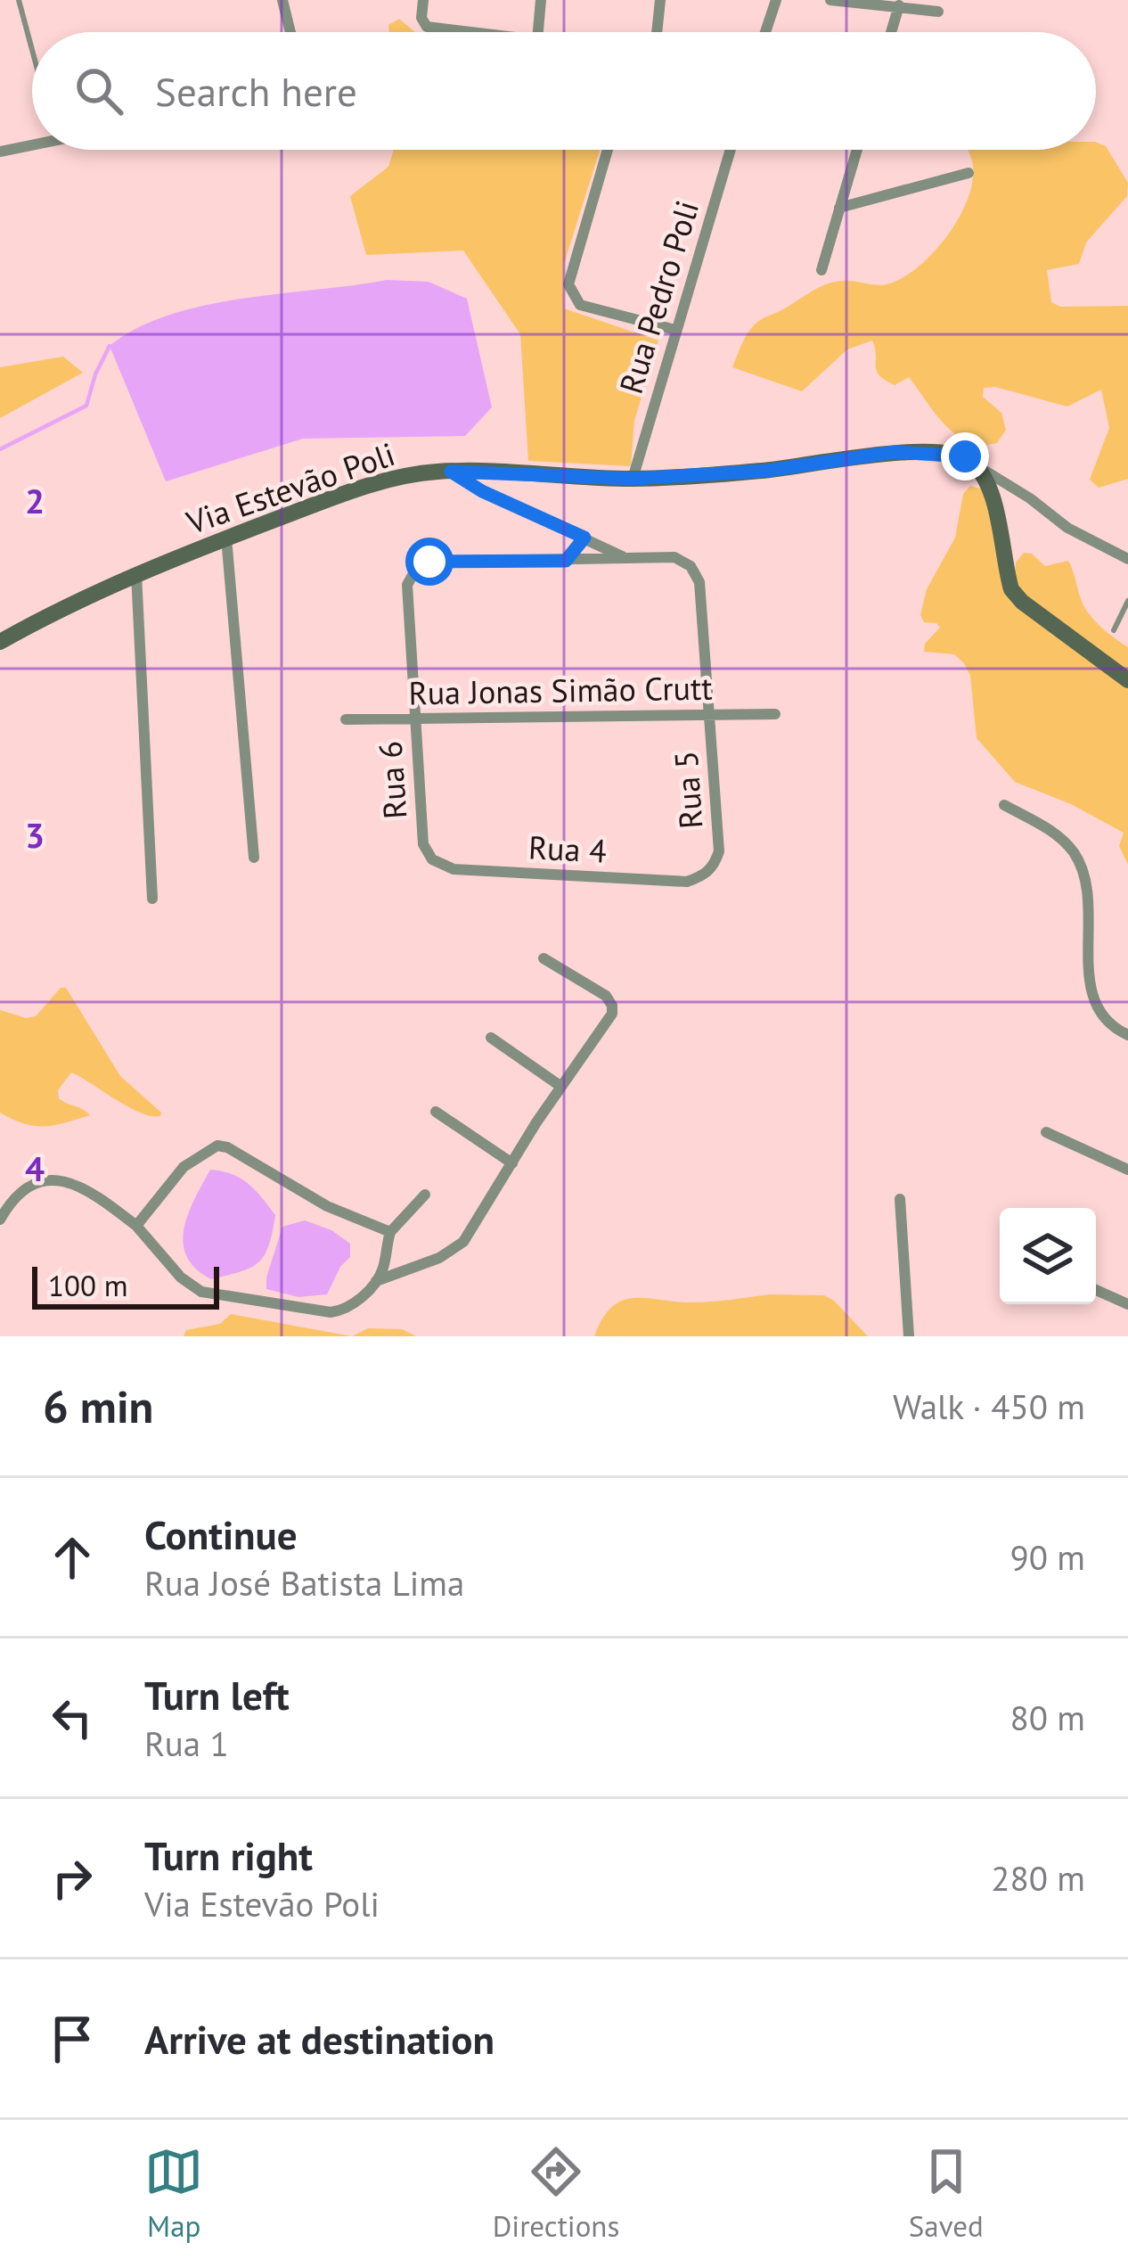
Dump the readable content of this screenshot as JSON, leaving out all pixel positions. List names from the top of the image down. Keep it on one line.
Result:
{"streets":{"main road":["Via Estevão Poli"],"street":["Rua Pedro Poli","Rua Jonas Simão Crutt","Rua 6","Rua 5","Rua 4"]},"crossings":[["Rua Pedro Poli","Via Estevão Poli"],["Rua Jonas Simão Crutt","Rua 6"],["Rua Jonas Simão Crutt","Rua 5"],["Rua 6","Rua 4"],["Rua 5","Rua 4"]],"scale_bar":"100 m","page":{"search":"Search here","scale":"100 m","heading":["6 min","Walk · 450 m"],"list":[["Continue","Rua José Batista Lima","90 m"],["Turn left","Rua 1","80 m"],["Turn right","Via Estevão Poli","280 m"],"Arrive at destination"],"nav":["Map","Directions","Saved"]},"grid":{"rows":["2","3","4"]}}
